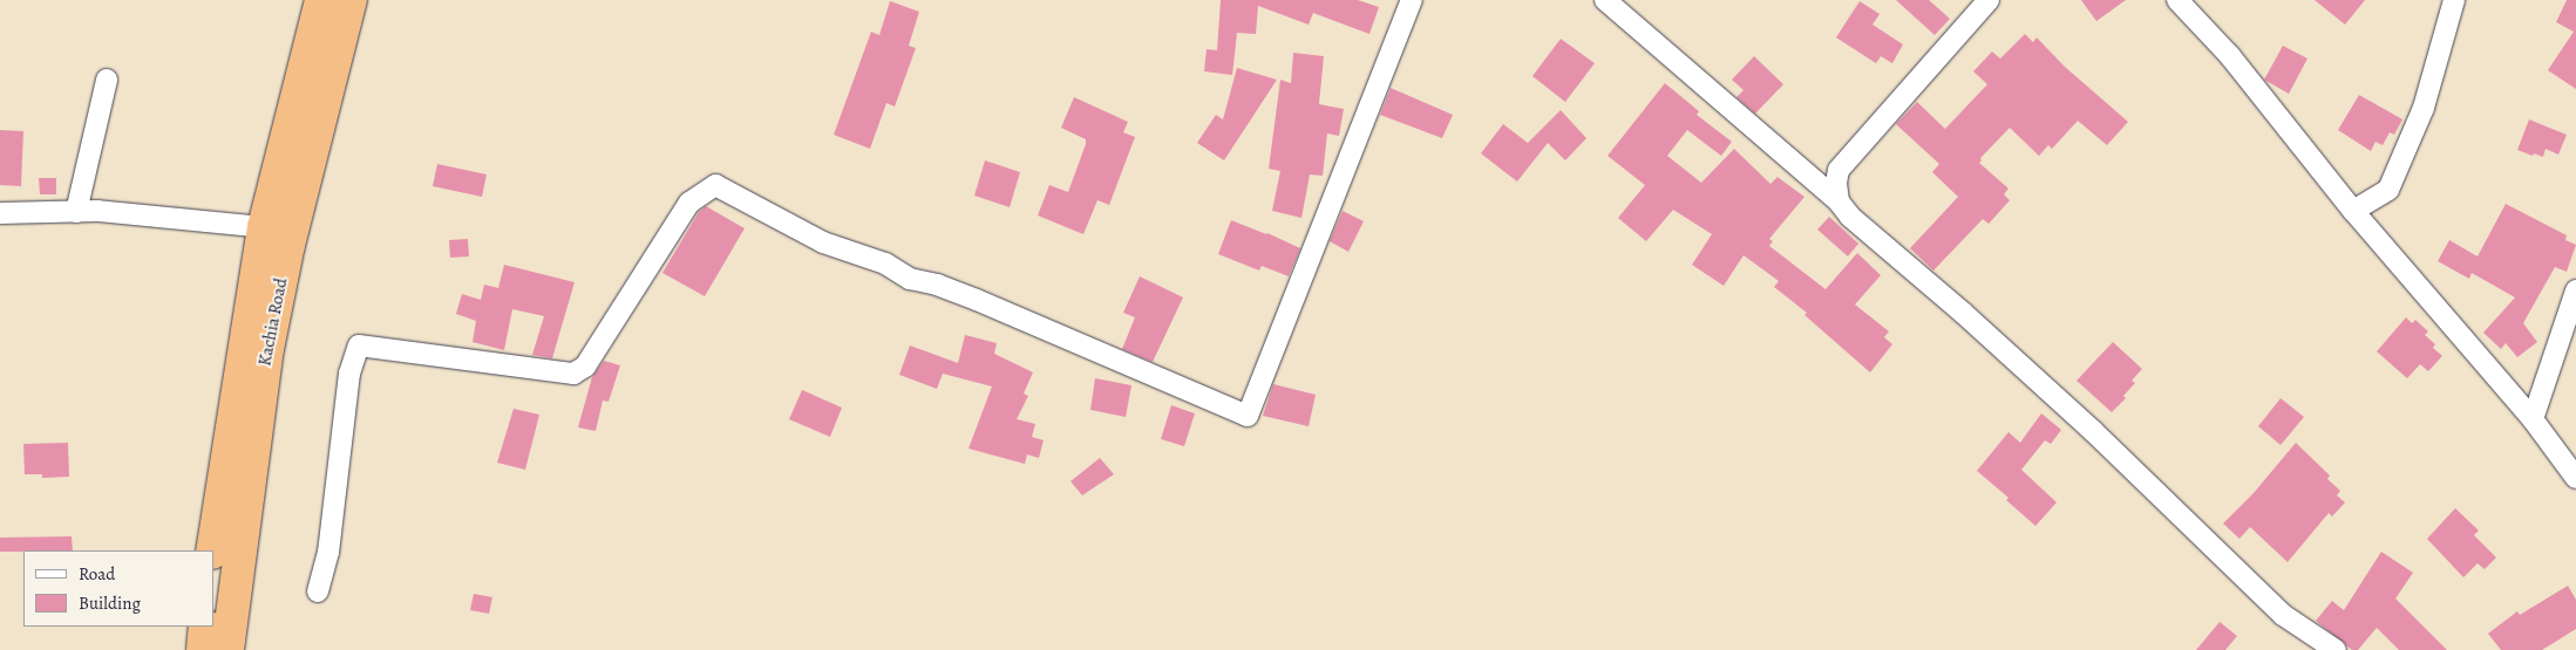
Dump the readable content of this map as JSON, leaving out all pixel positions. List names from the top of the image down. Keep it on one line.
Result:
{"streets":{"highway":["Kachia Road"]},"legend":["Road","Building"]}
